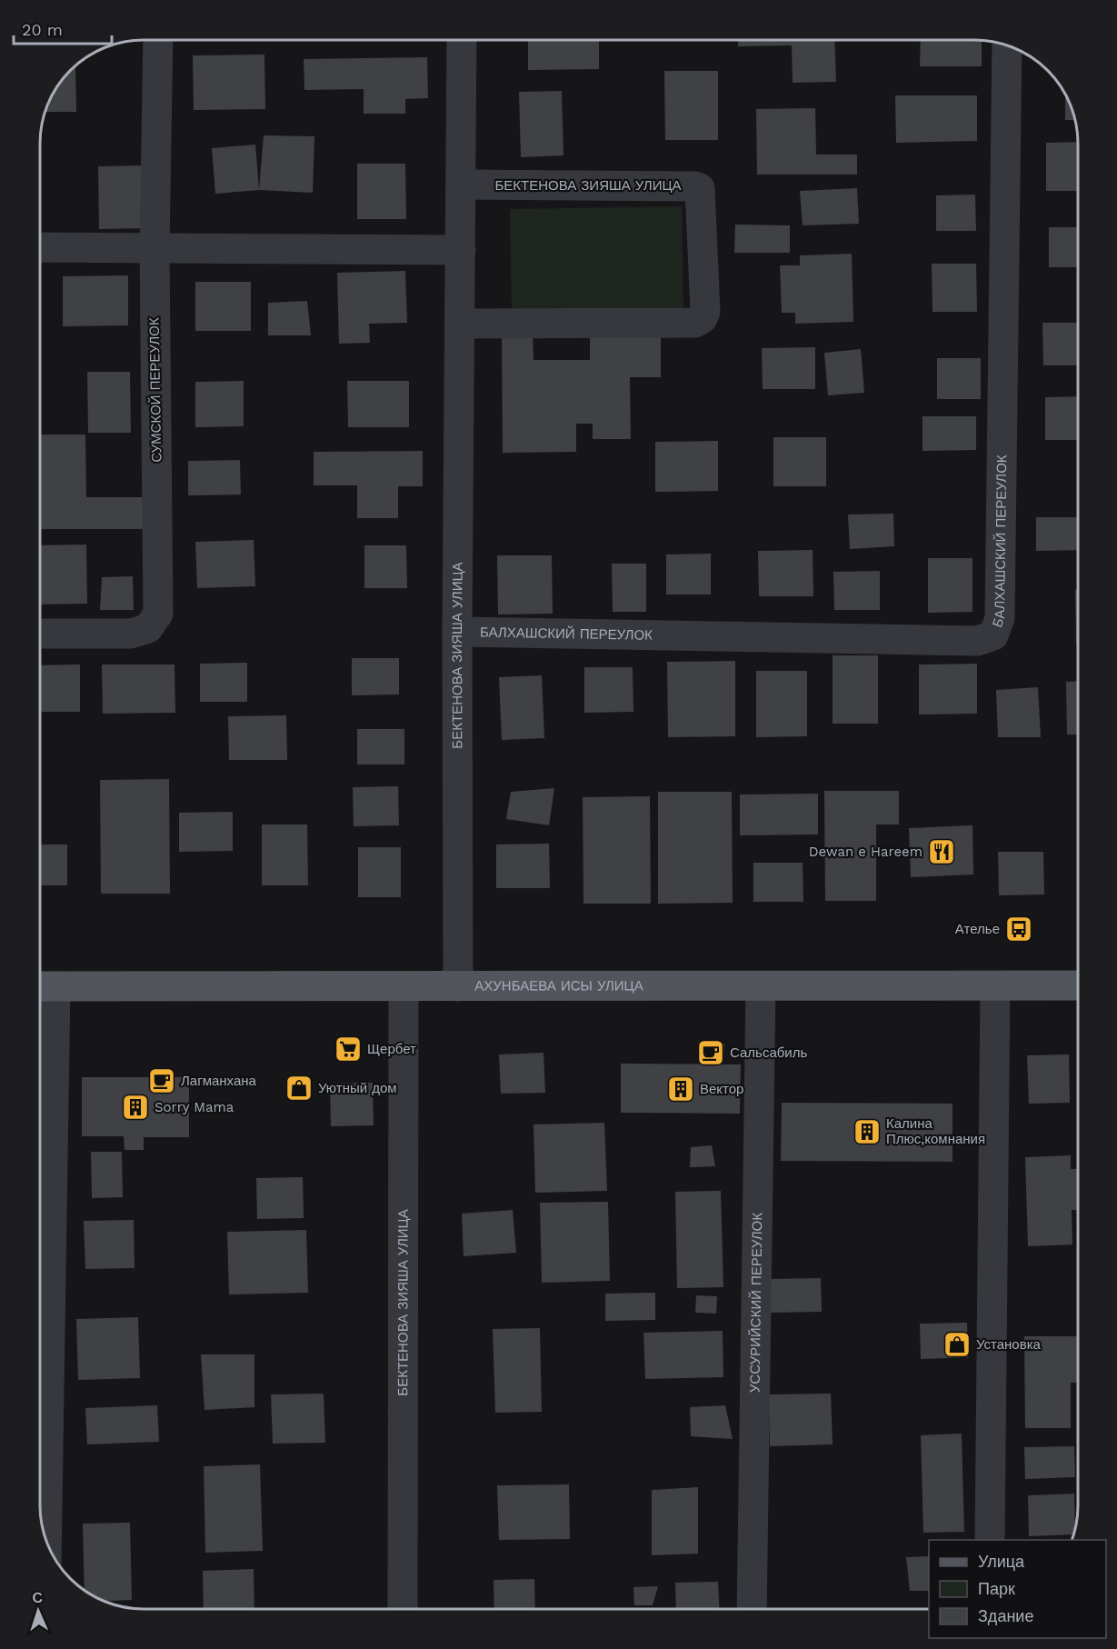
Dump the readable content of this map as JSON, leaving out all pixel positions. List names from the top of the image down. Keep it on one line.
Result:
{"streets":{"main road":["АХУНБАЕВА ИСЫ УЛИЦА"],"street":["БЕКТЕНОВА ЗИЯША УЛИЦА","СУМСКОЙ ПЕРЕУЛОК","БАЛХАШСКИЙ ПЕРЕУЛОК","УССУРИЙСКИЙ ПЕРЕУЛОК"]},"crossings":[["БЕКТЕНОВА ЗИЯША УЛИЦА","БАЛХАШСКИЙ ПЕРЕУЛОК"],["БЕКТЕНОВА ЗИЯША УЛИЦА","АХУНБАЕВА ИСЫ УЛИЦА"],["АХУНБАЕВА ИСЫ УЛИЦА","УССУРИЙСКИЙ ПЕРЕУЛОК"]],"places":{"restaurant":["Dewan e Hareem"],"bus stop":["Ателье"],"supermarket":["Щербет"],"cafe":["Сальсабиль","Лагманхана"],"shop":["Уютный дом","Установка"],"building":["Вектор","Sorry Mama","Калина Плюс,комнания"]},"legend":["Улица","Парк","Здание"],"scale_bar":"20 m","north":"top"}
